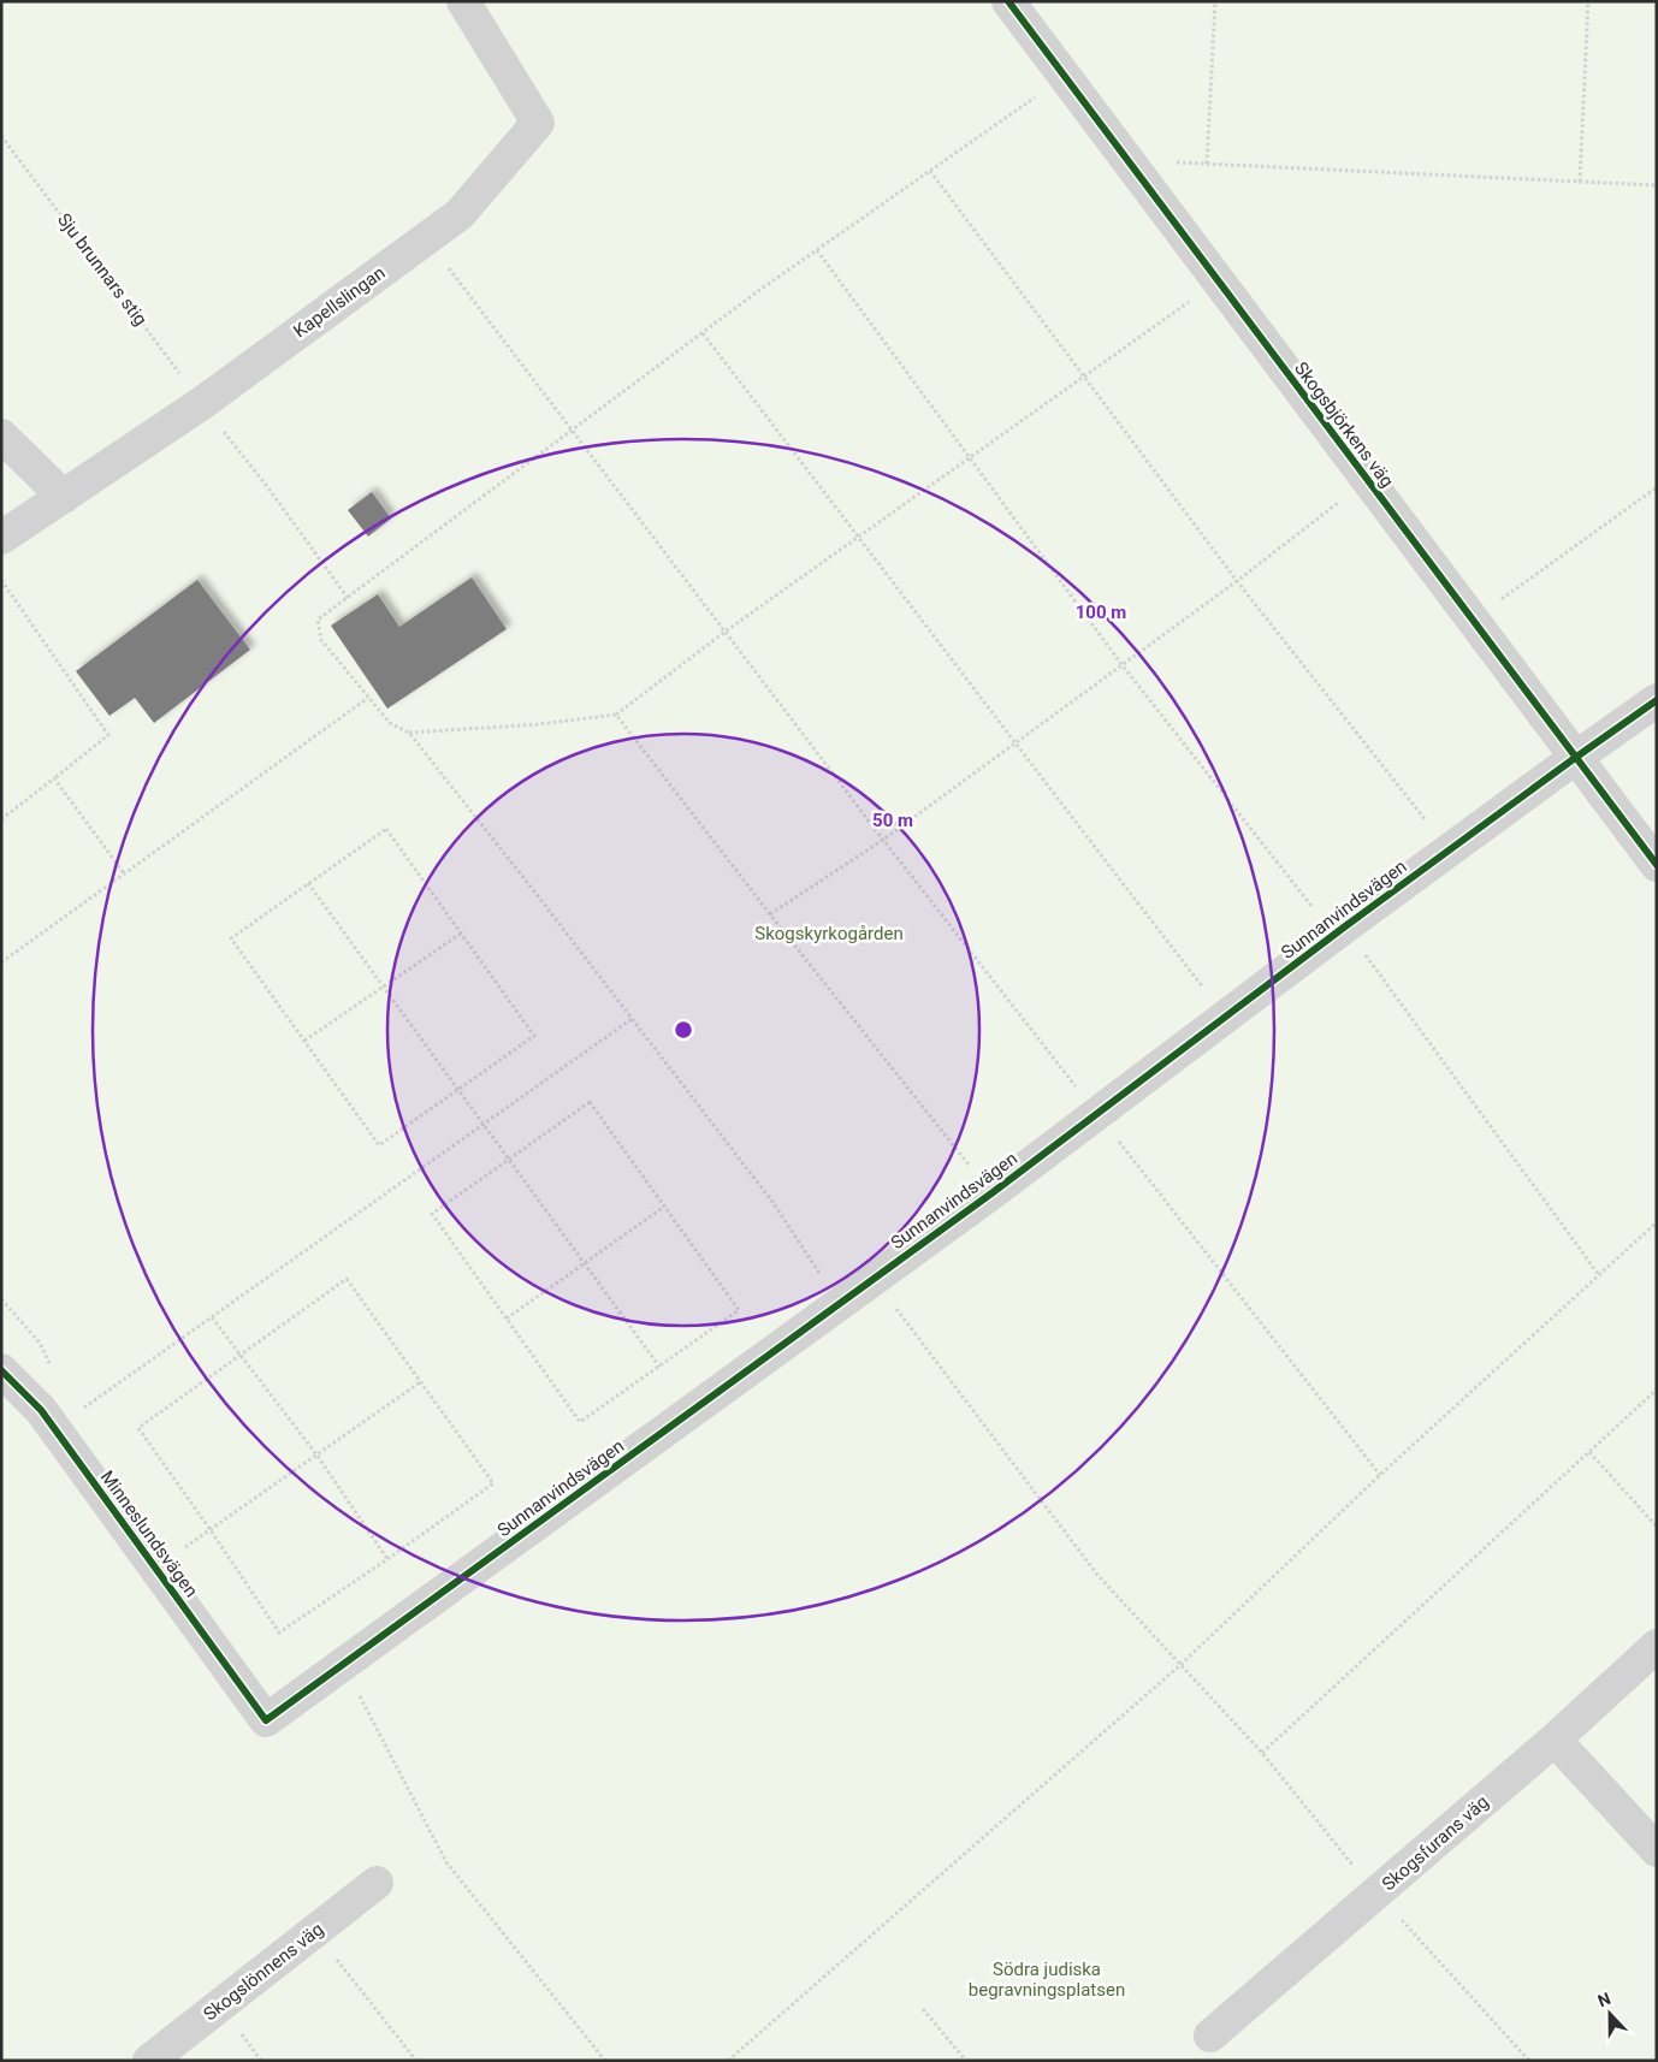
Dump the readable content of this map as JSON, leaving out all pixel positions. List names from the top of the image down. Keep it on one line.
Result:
{"streets":{"street":["Kapellslingan","Skogsbjörkens väg","Sunnanvindsvägen","Minneslundsvägen","Skogsfurans väg","Skogslönnens väg"],"path":["Sju brunnars stig"]},"crossings":[["Sju brunnars stig","Kapellslingan"],["Skogsbjörkens väg","Sunnanvindsvägen"],["Sunnanvindsvägen","Minneslundsvägen"]],"parks":["Skogskyrkogården","Södra judiska begravningsplatsen"],"north":"top","rings":["100 m","50 m"]}
